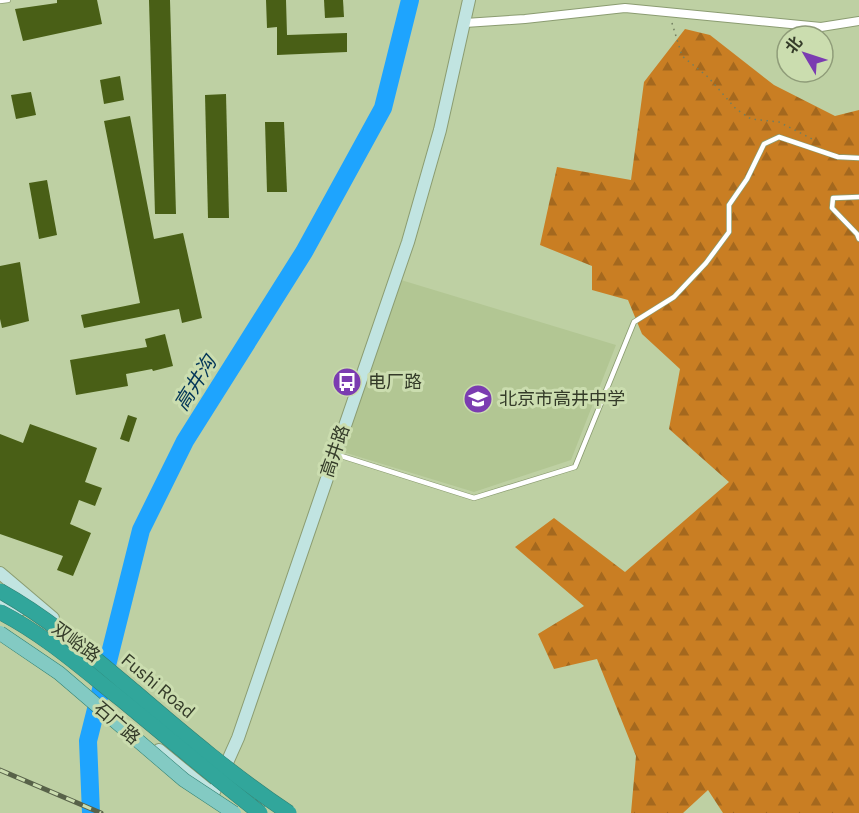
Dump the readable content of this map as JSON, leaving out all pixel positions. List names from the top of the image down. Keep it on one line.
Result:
{"streets":{"highway":["Fushi Road"],"main road":["石广路"],"street":["高井路","双峪路"]},"crossings":[["高井路","双峪路"],["双峪路","Fushi Road"],["双峪路","石广路"]],"water":["高井沟"],"places":{"bus stop":["电厂路"],"school or university":["北京市高井中学"]},"north":"top left"}
